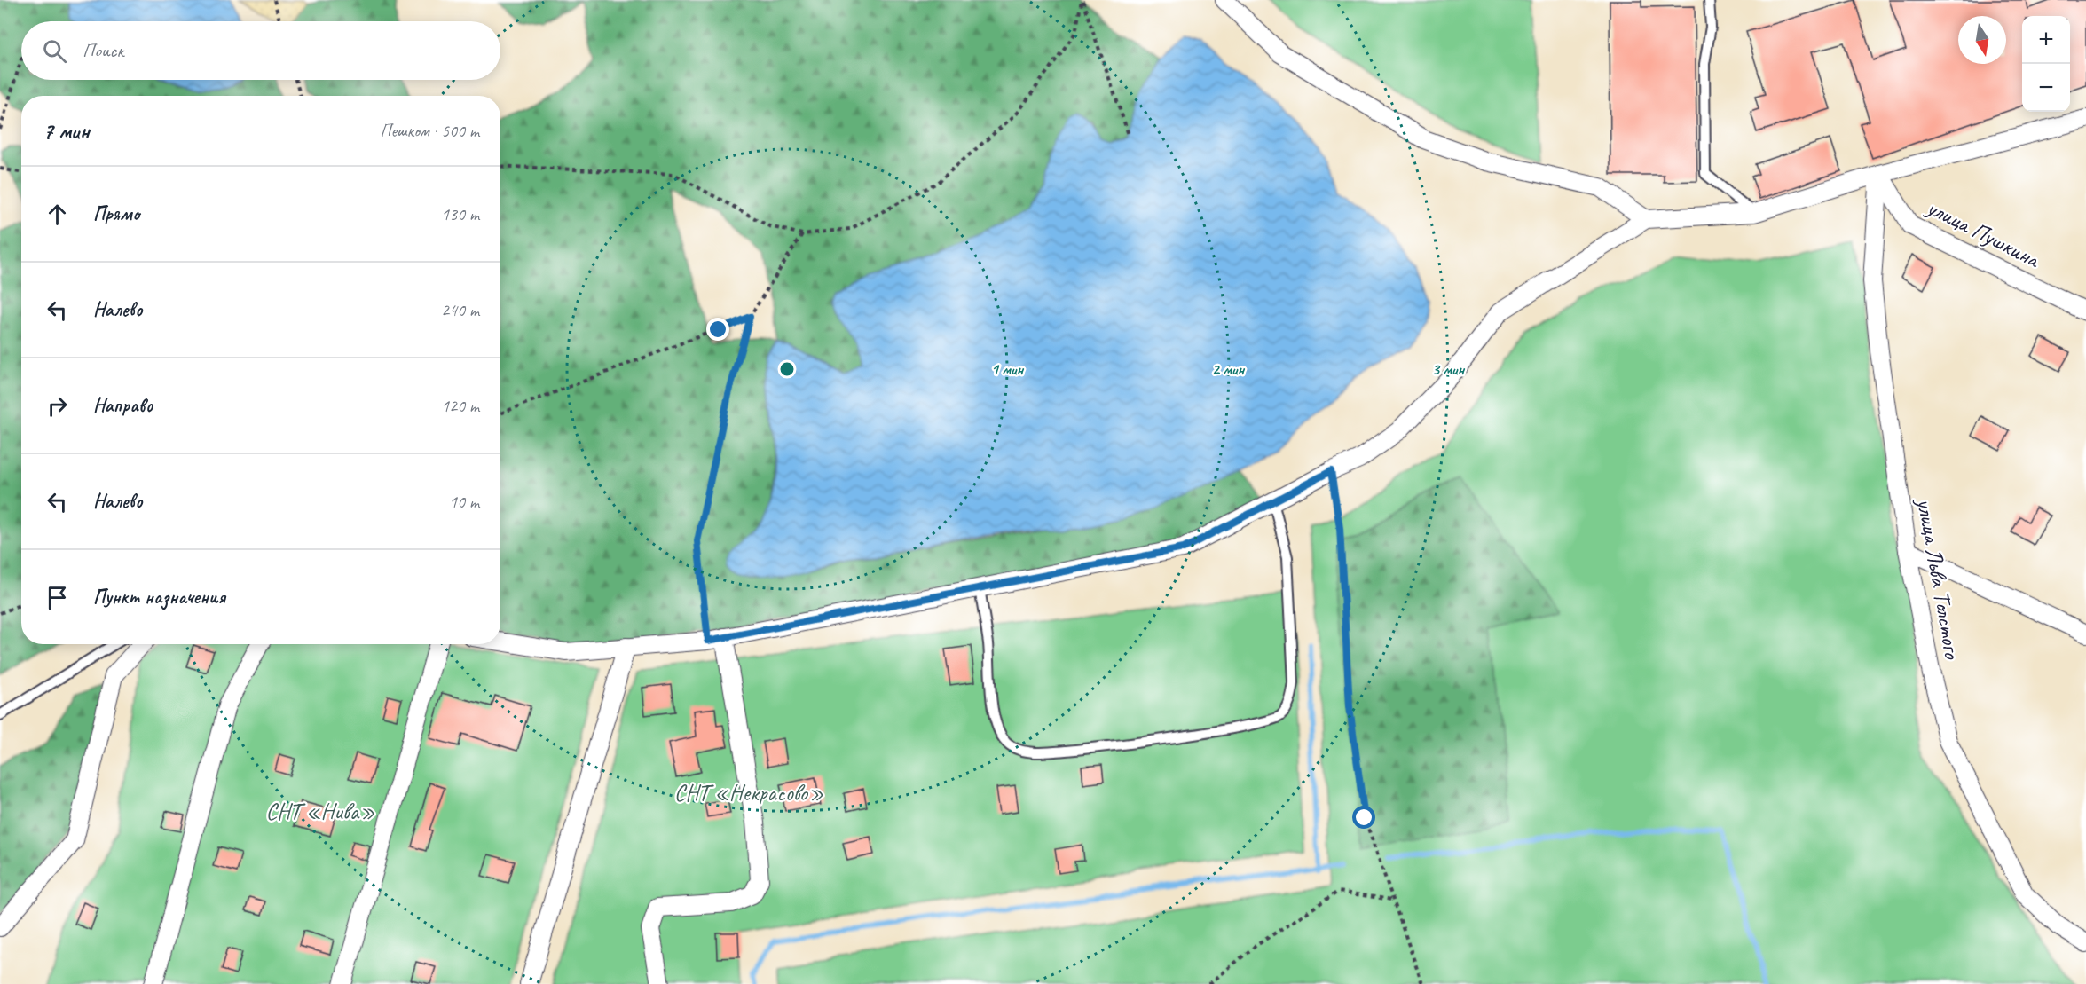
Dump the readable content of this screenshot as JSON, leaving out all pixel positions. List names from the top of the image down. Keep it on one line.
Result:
{"streets":{"street":["улица Пушкина","улица Льва Толстого"]},"crossings":[["улица Пушкина","улица Льва Толстого"]],"parks":["СНТ «Некрасово»","СНТ «Нива»"],"north":"bottom","page":{"map_buttons":["+","−"],"search":"Поиск","heading":["7 мин","Пешком · 500 m"],"list":[["Прямо","130 m"],["Налево","240 m"],["Направо","120 m"],["Налево","10 m"],"Пункт назначения"]},"rings":["1 мин","2 мин","3 мин"]}
